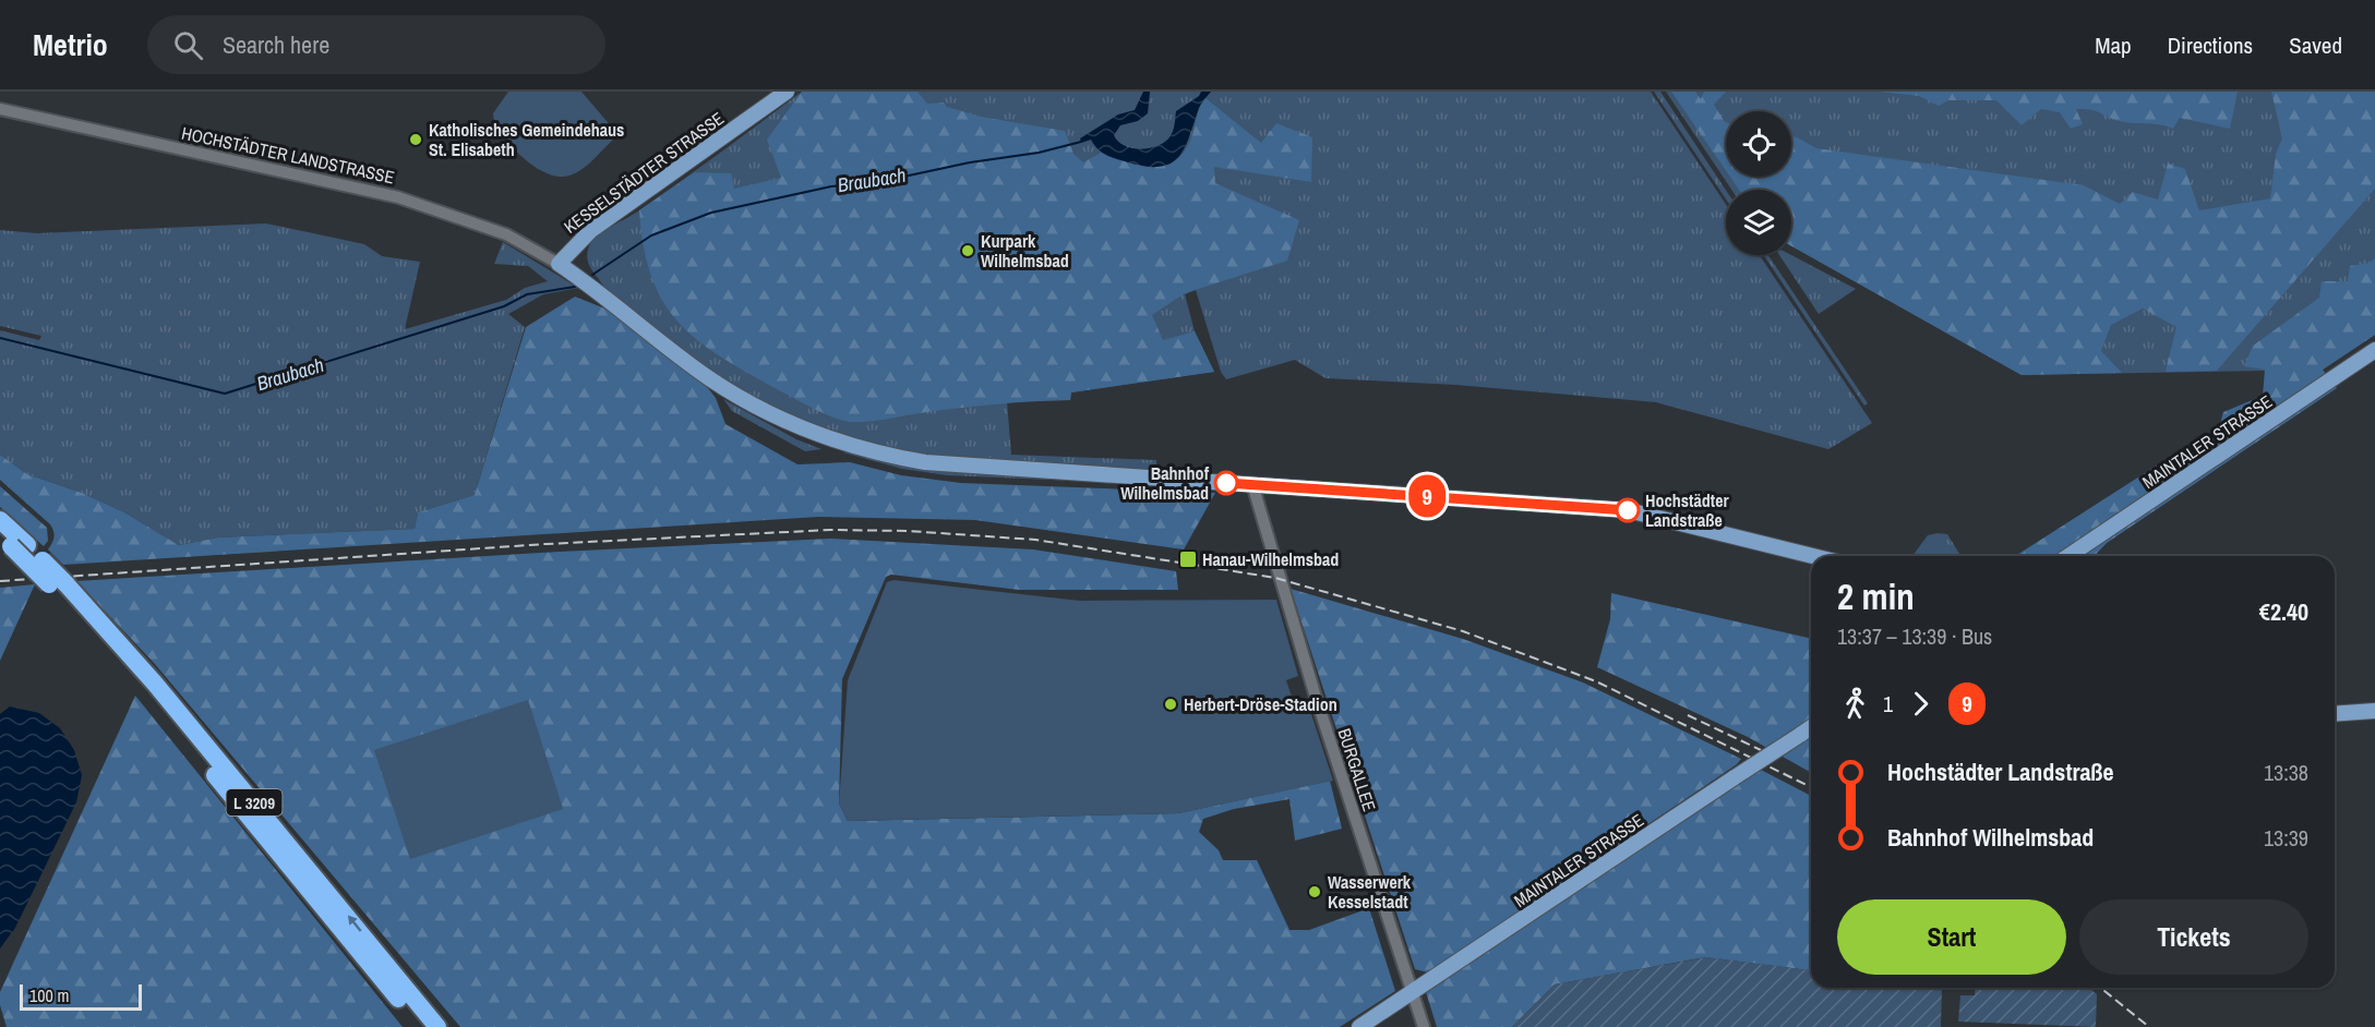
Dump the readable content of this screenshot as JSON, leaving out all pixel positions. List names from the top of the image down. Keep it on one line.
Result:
{"streets":{"highway":["L 3209"],"main road":["KESSELSTÄDTER STRASSE","MAINTALER STRASSE"],"street":["HOCHSTÄDTER LANDSTRASSE","BURGALLEE"]},"crossings":[["HOCHSTÄDTER LANDSTRASSE","KESSELSTÄDTER STRASSE"],["MAINTALER STRASSE","BURGALLEE"]],"water":["Braubach"],"places":{"other":["Katholisches Gemeindehaus St. Elisabeth","Kurpark Wilhelmsbad","Bahnhof Wilhelmsbad","Hochstädter Landstraße","Herbert-Dröse-Stadion","Wasserwerk Kesselstadt"],"transit":["Hanau-Wilhelmsbad"]},"lines":["bus line 9"],"scale_bar":"100 m","page":{"header":"Metrio","search":"Search here","nav":["Map","Directions","Saved"],"on_map":"9","heading":["2 min","13:37 – 13:39 · Bus","€2.40"],"legs":["1","9"],"list":[{"name":"Hochstädter Landstraße","value":"13:38"},{"name":"Bahnhof Wilhelmsbad","value":"13:39"}],"buttons":["Start","Tickets"],"scale":"100 m"}}
